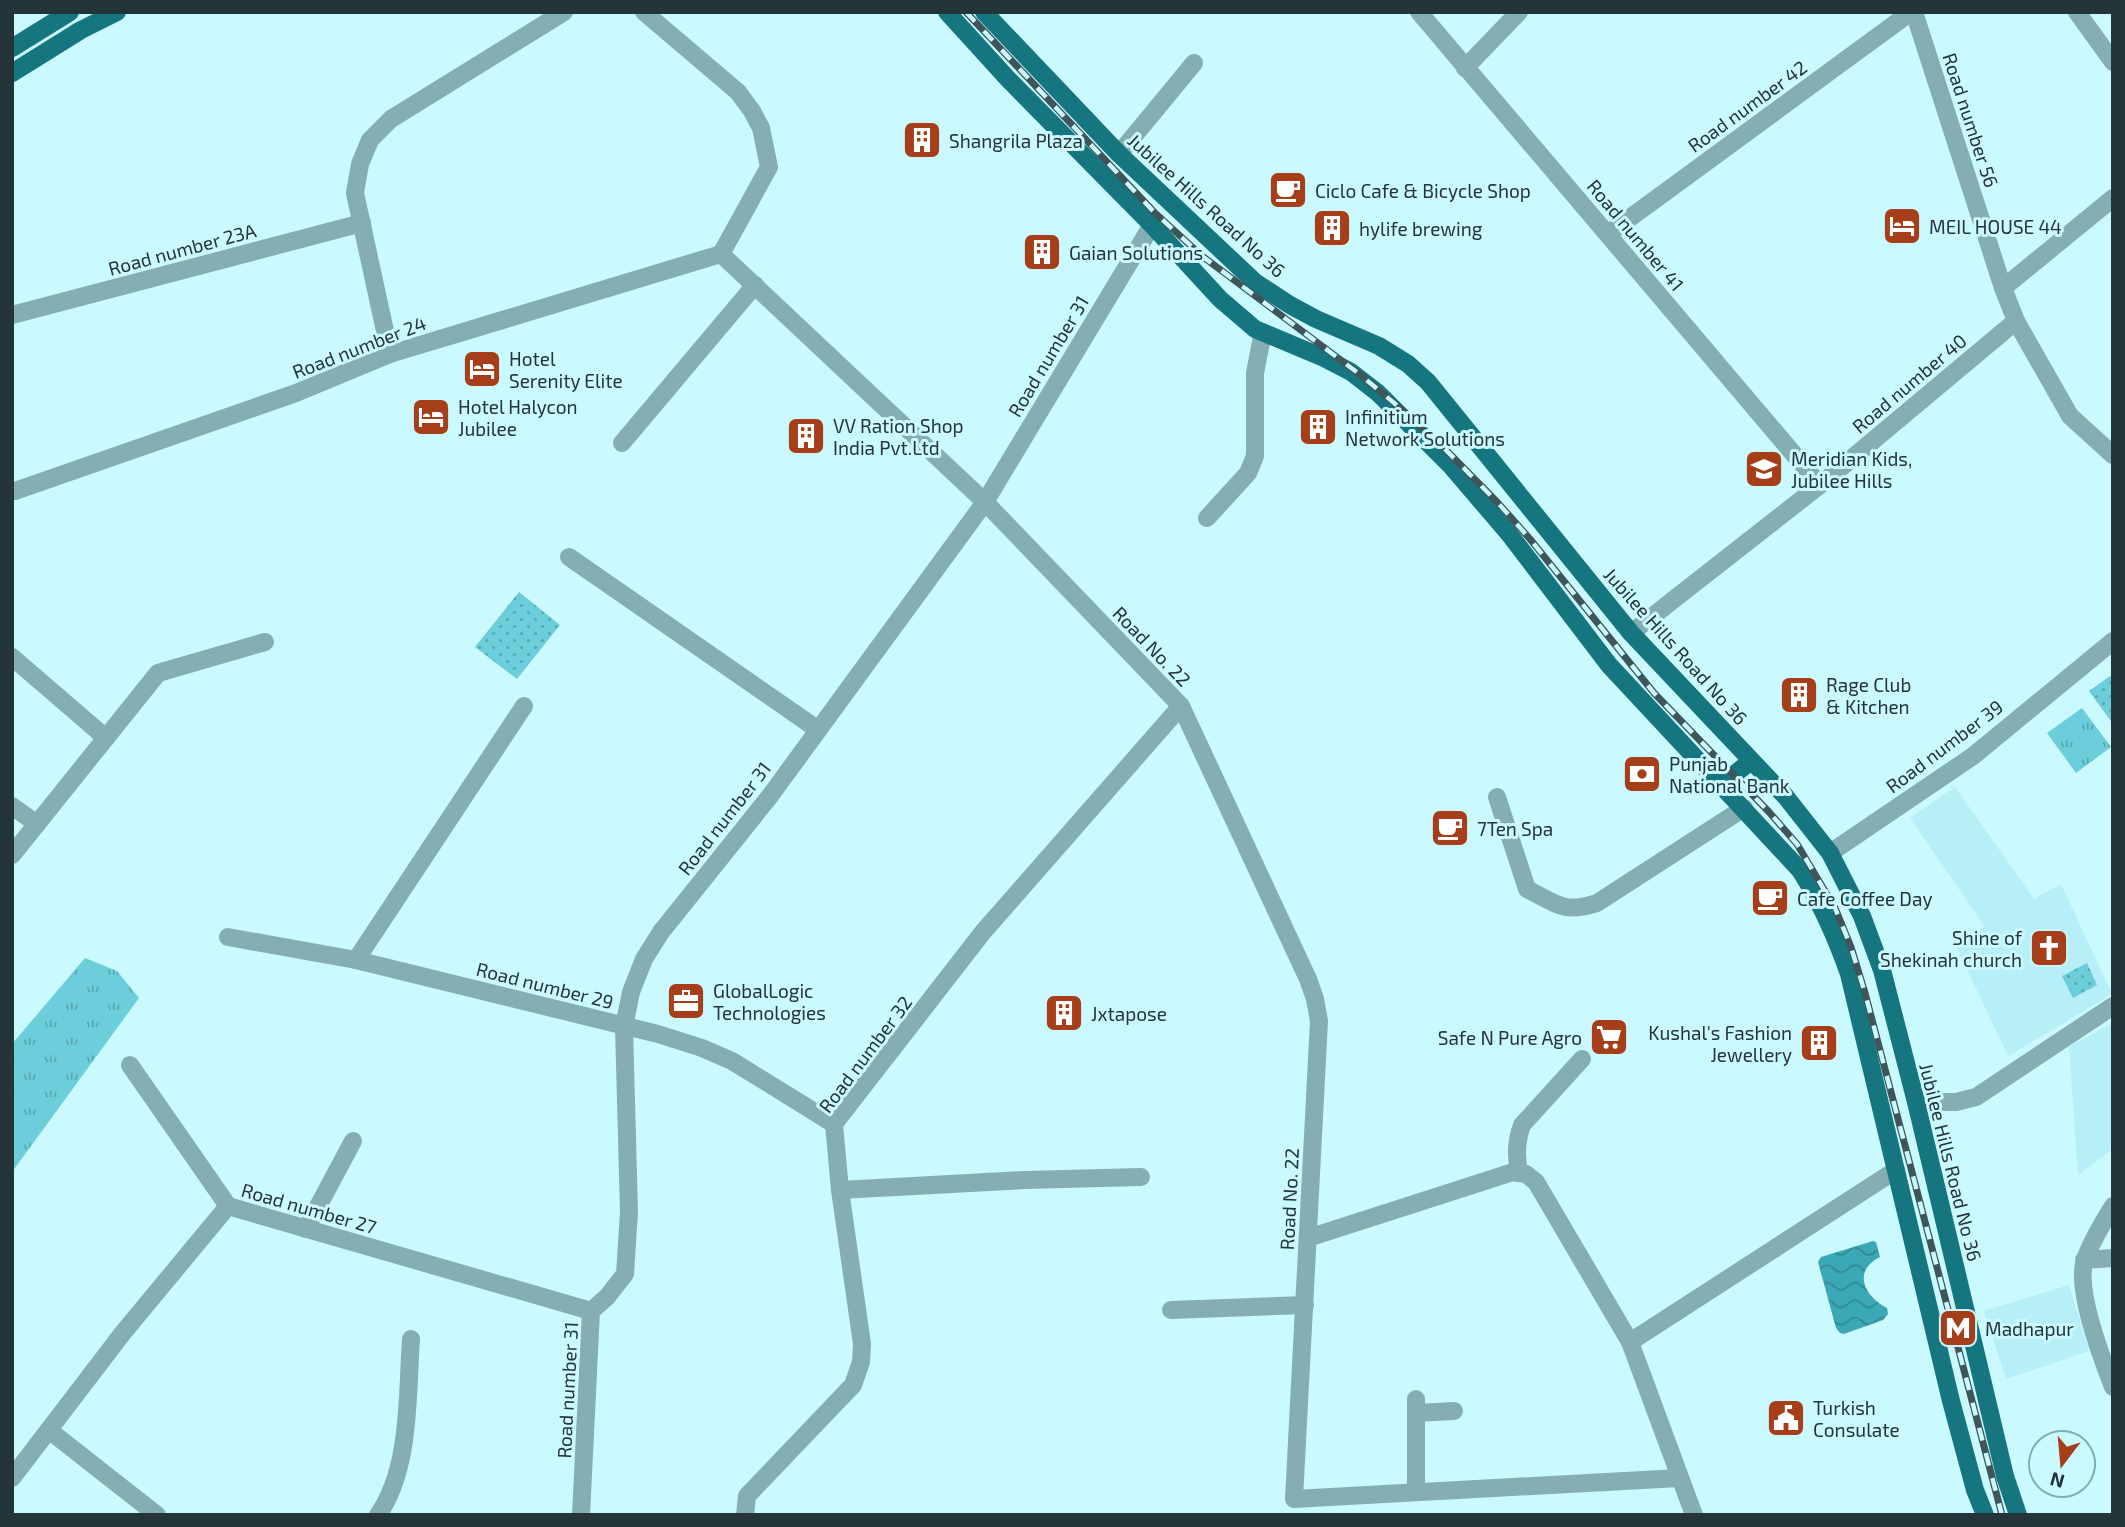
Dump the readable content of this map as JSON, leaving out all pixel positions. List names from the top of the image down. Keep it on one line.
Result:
{"streets":{"main road":["Jubilee Hills Road No 36"],"street":["Road number 42","Road number 56","Road number 41","Road number 23A","Road number 24","Road number 31","Road number 40","Road No. 22","Road number 39","Road number 29","Road number 32","Road number 27"]},"crossings":[["Road number 42","Road number 56"],["Road number 42","Road number 41"],["Road number 56","Road number 40"],["Jubilee Hills Road No 36","Road number 40"],["Jubilee Hills Road No 36","Road number 39"],["Road number 41","Road number 40"],["Road number 24","Road No. 22"],["Road number 31","Road No. 22"],["Road number 31","Road number 29"],["Road number 31","Road number 27"],["Road No. 22","Road number 32"],["Road number 29","Road number 32"]],"places":{"building":["Shangrila Plaza","hylife brewing","Gaian Solutions","Infinitium Network Solutions","VV Ration Shop India Pvt.Ltd","Rage Club & Kitchen","Jxtapose","Kushal's Fashion Jewellery"],"cafe":["Ciclo Cafe & Bicycle Shop","7Ten Spa","Cafe Coffee Day"],"hotel":["MEIL HOUSE 44","Hotel Serenity Elite","Hotel Halycon Jubilee"],"school or university":["Meridian Kids, Jubilee Hills"],"bank":["Punjab National Bank"],"church":["Shine of Shekinah church"],"office":["GlobalLogic Technologies"],"supermarket":["Safe N Pure Agro"],"metro station":["Madhapur"],"public building":["Turkish Consulate"]},"north":"bottom"}
